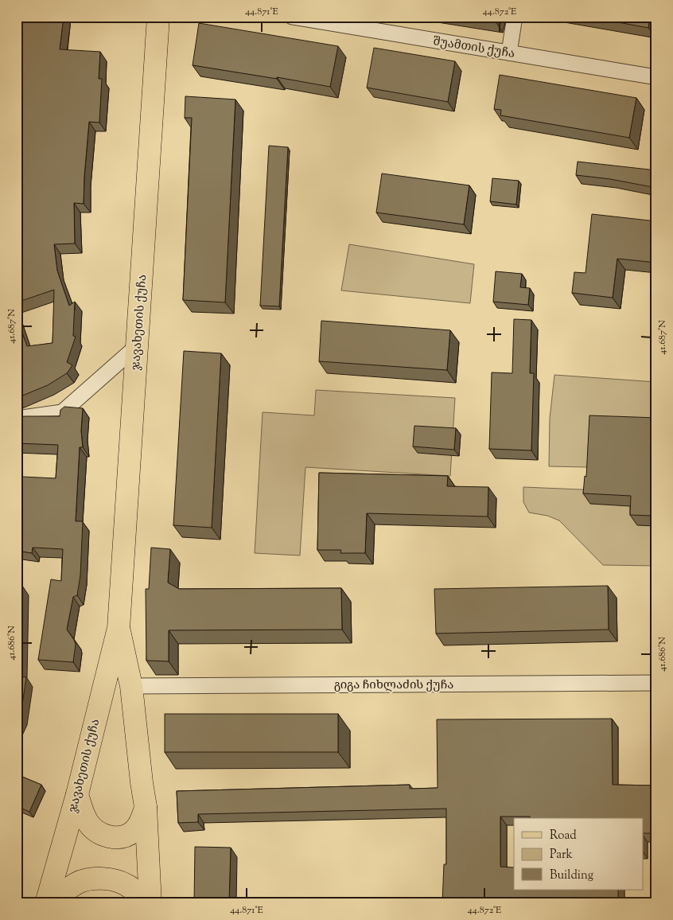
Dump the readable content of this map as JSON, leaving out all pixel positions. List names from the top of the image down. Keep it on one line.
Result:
{"streets":{"main road":["ჯავახეთის ქუჩა"],"street":["შუამთის ქუჩა","გიგა ჩიხლაძის ქუჩა"]},"crossings":[["ჯავახეთის ქუჩა","გიგა ჩიხლაძის ქუჩა"]],"legend":["Road","Park","Building"],"coordinates":["44.871°E","44.872°E","41.687°N","41.686°N"]}
